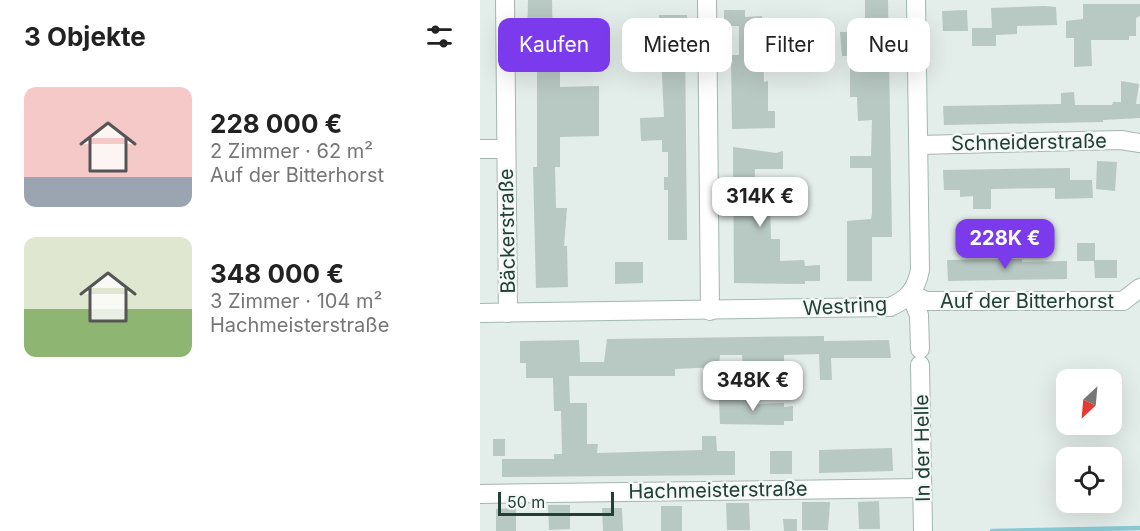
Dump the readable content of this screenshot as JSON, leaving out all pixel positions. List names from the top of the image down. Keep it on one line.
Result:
{"streets":{"street":["Schneiderstraße","Bäckerstraße","Auf der Bitterhorst","Westring","In der Helle","Hachmeisterstraße"]},"crossings":[["Schneiderstraße","Westring"],["Bäckerstraße","Westring"],["Auf der Bitterhorst","Westring"],["Auf der Bitterhorst","In der Helle"],["Westring","In der Helle"],["In der Helle","Hachmeisterstraße"]],"scale_bar":"50 m","north":"bottom left","page":{"heading":"3 Objekte","chip":["Kaufen","Mieten","Filter","Neu"],"list":[{"name":"228 000 €","note":"2 Zimmer · 62 m² · Auf der Bitterhorst"},{"name":"348 000 €","note":"3 Zimmer · 104 m² · Hachmeisterstraße"}],"price":["314K €","228K €","348K €"],"scale":"50 m"}}
